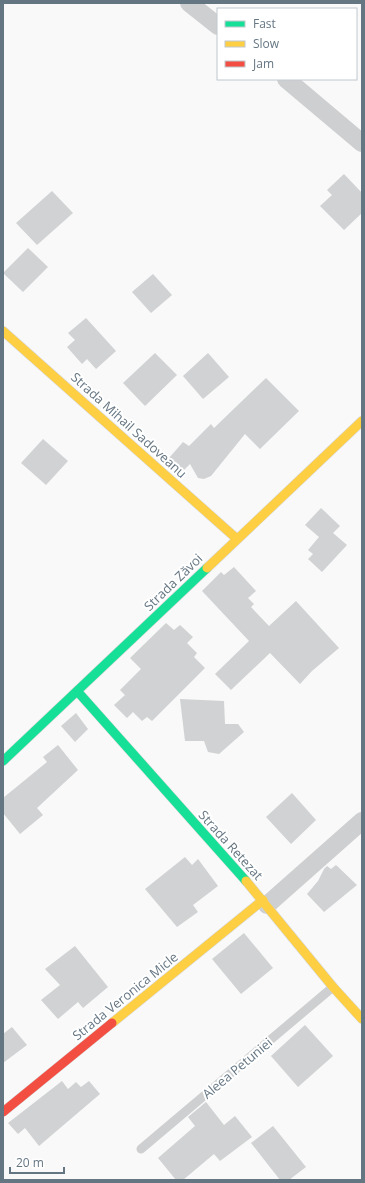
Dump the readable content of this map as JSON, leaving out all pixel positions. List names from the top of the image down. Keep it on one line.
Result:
{"streets":{"street":["Strada Mihail Sadoveanu","Strada Zăvoi","Strada Retezat","Strada Veronica Micle"],"lane":["Aleea Petuniei"]},"crossings":[["Strada Mihail Sadoveanu","Strada Zăvoi"],["Strada Zăvoi","Strada Retezat"],["Strada Retezat","Strada Veronica Micle"],["Strada Retezat","Aleea Petuniei"]],"legend":["Fast","Slow","Jam"],"scale_bar":"20 m"}
